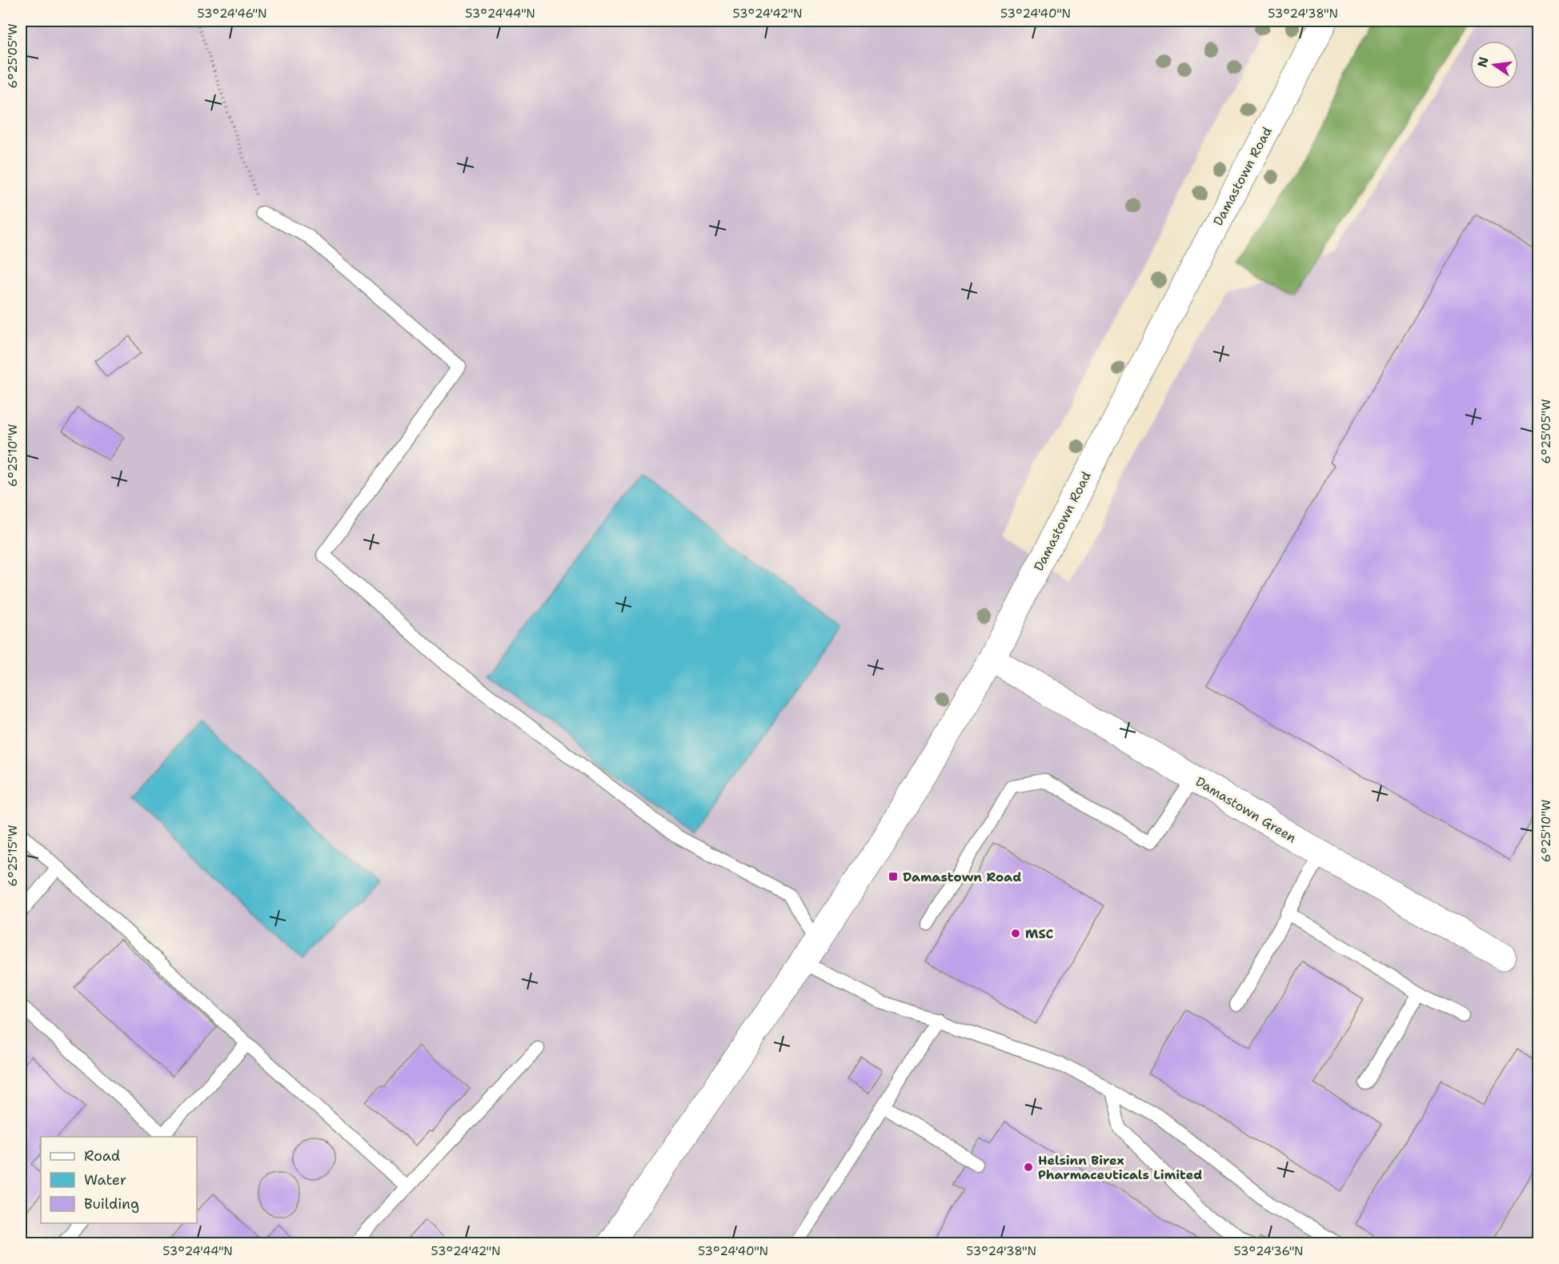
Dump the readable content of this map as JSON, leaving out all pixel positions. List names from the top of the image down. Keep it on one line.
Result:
{"streets":{"street":["Damastown Road","Damastown Green"]},"crossings":[["Damastown Road","Damastown Green"]],"places":{"transit":["Damastown Road"],"other":["MSC","Helsinn Birex Pharmaceuticals Limited"]},"legend":["Road","Water","Building"],"north":"left","coordinates":["53°24'46\"N","53°24'44\"N","53°24'42\"N","53°24'40\"N","53°24'38\"N","6°25'05\"W","6°25'10\"W","6°25'15\"W","53°24'36\"N"]}
